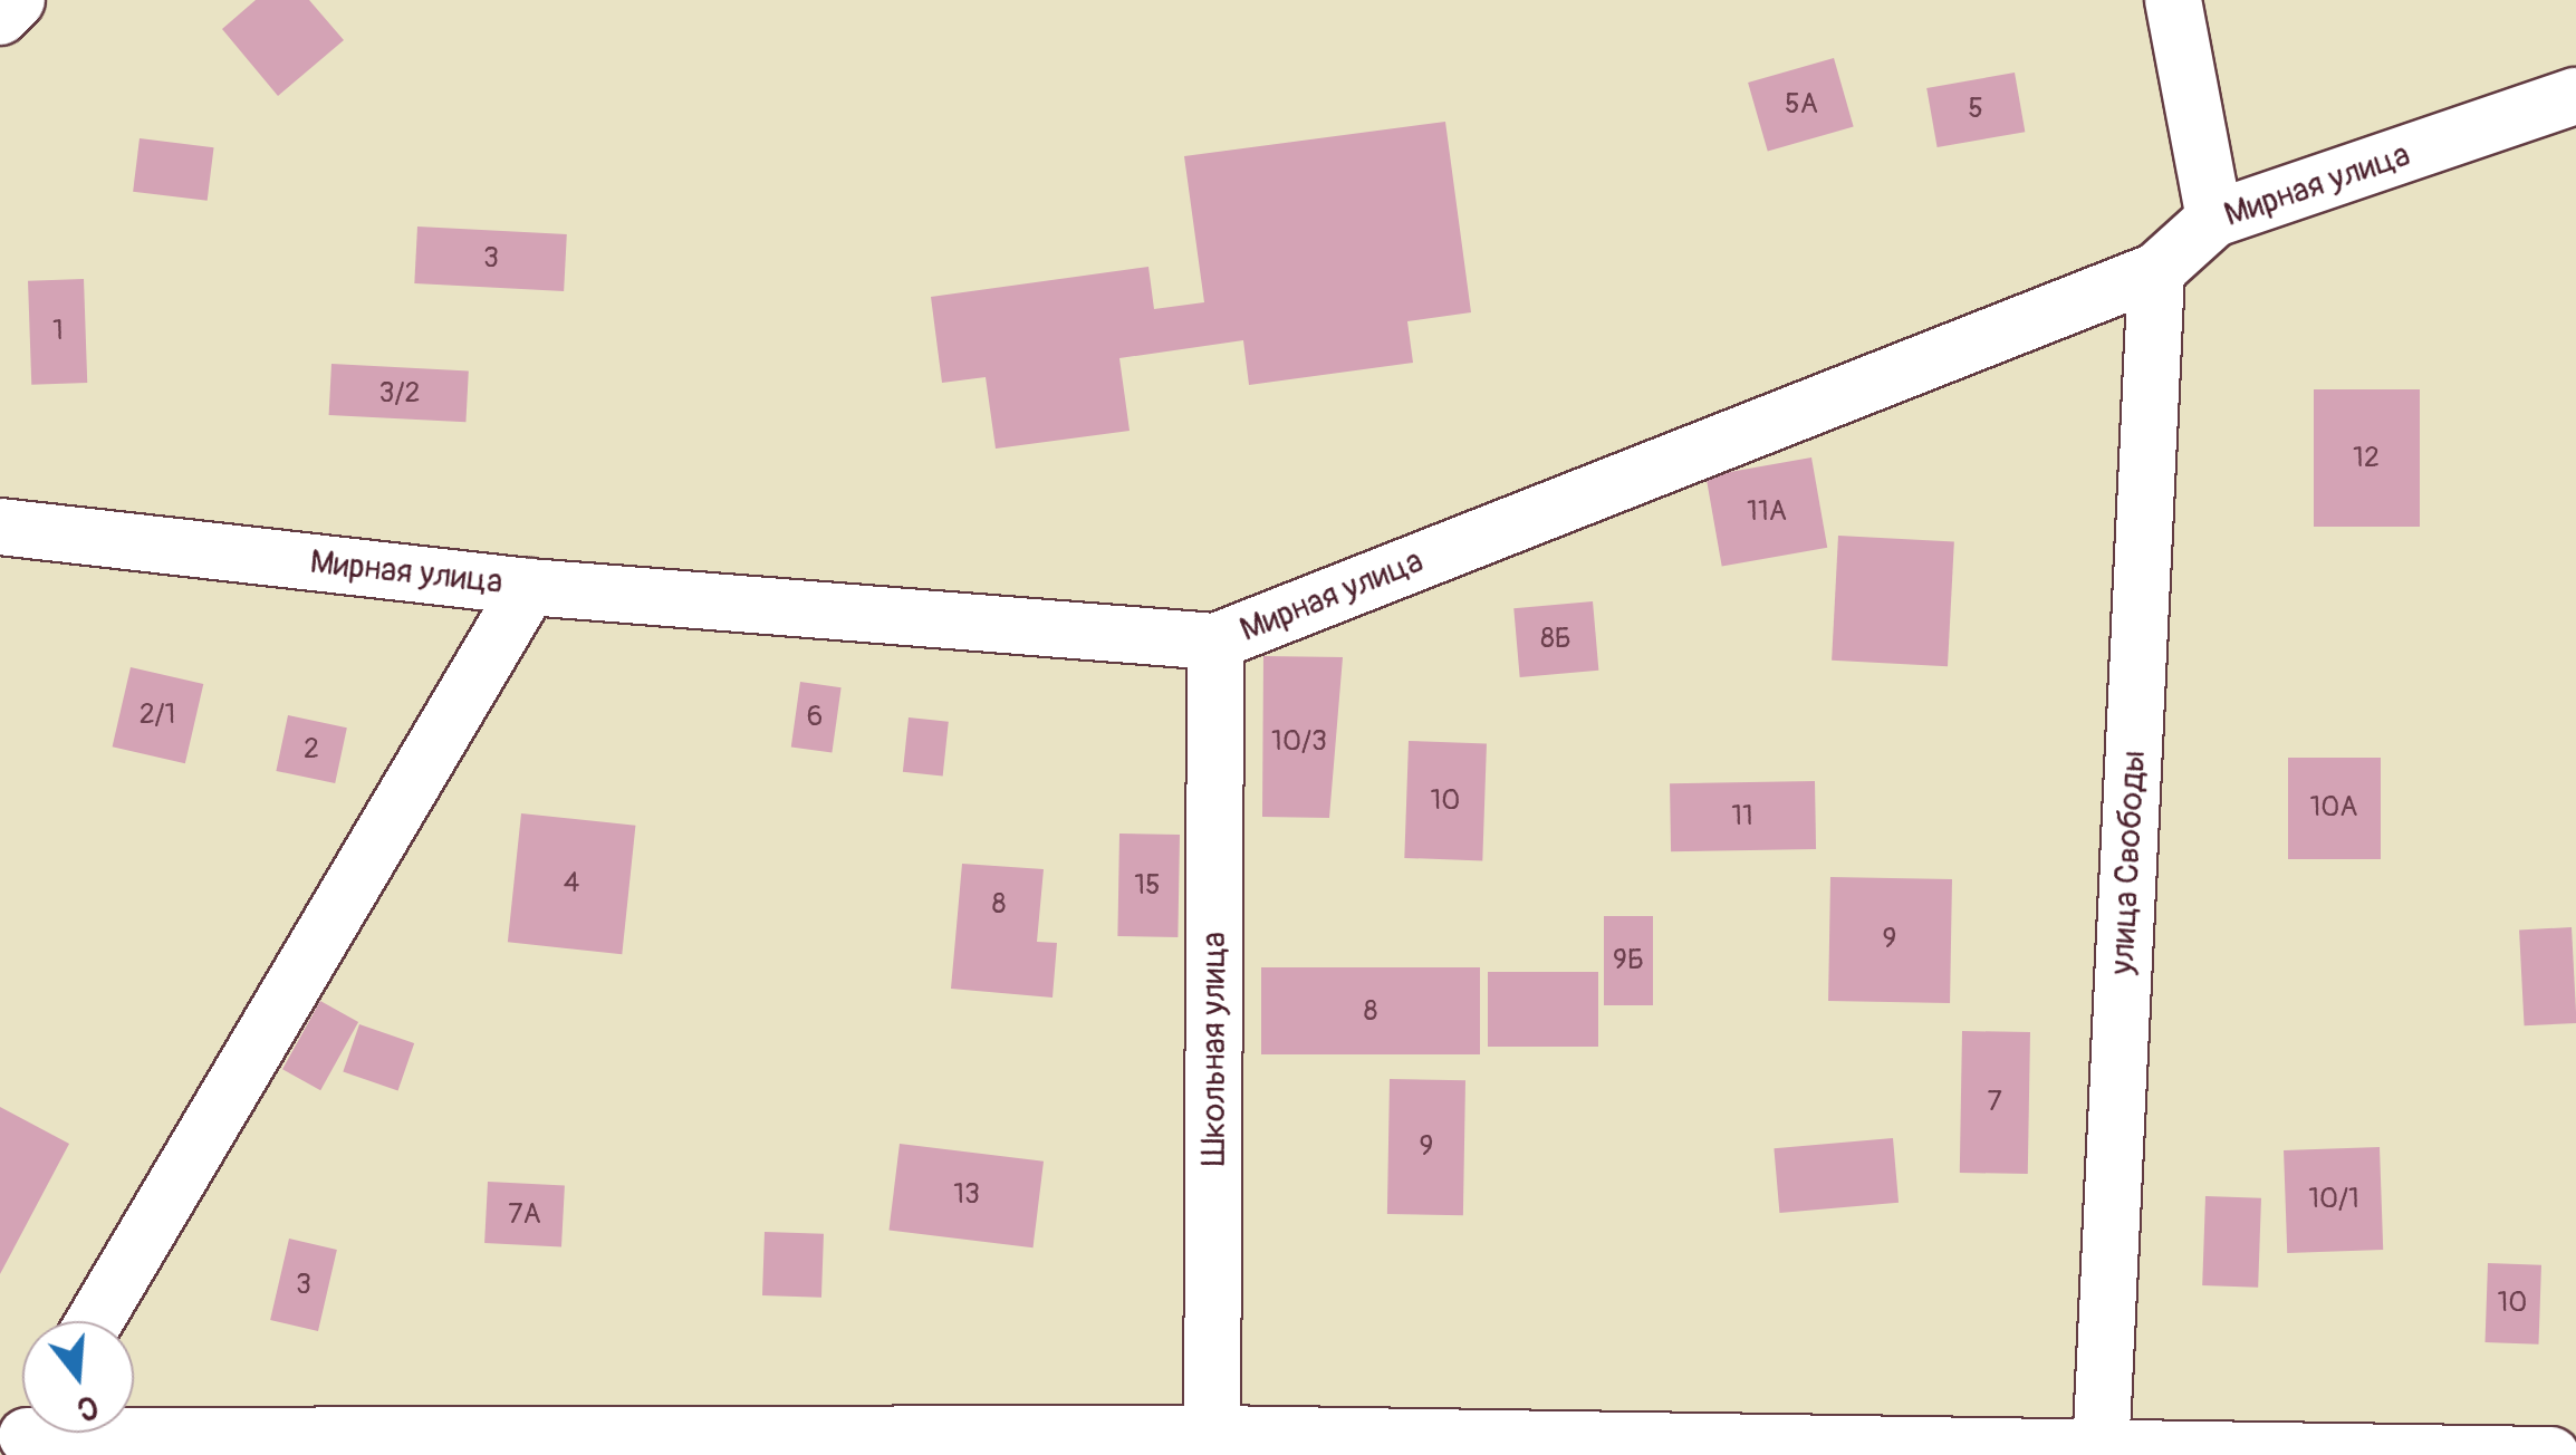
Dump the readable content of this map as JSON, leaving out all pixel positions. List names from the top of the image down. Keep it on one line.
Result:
{"streets":{"street":["Мирная улица","улица Свободы","Школьная улица"]},"crossings":[["Мирная улица","улица Свободы"],["Мирная улица","Школьная улица"]],"house_numbers":["5А","5","3","1","3/2","12","11А","8Б","2/1","6","10/3","2","10","10А","11","4","15","8","9","9Б","8","7","9","13","10/1","7А","3","10"],"north":"bottom"}
